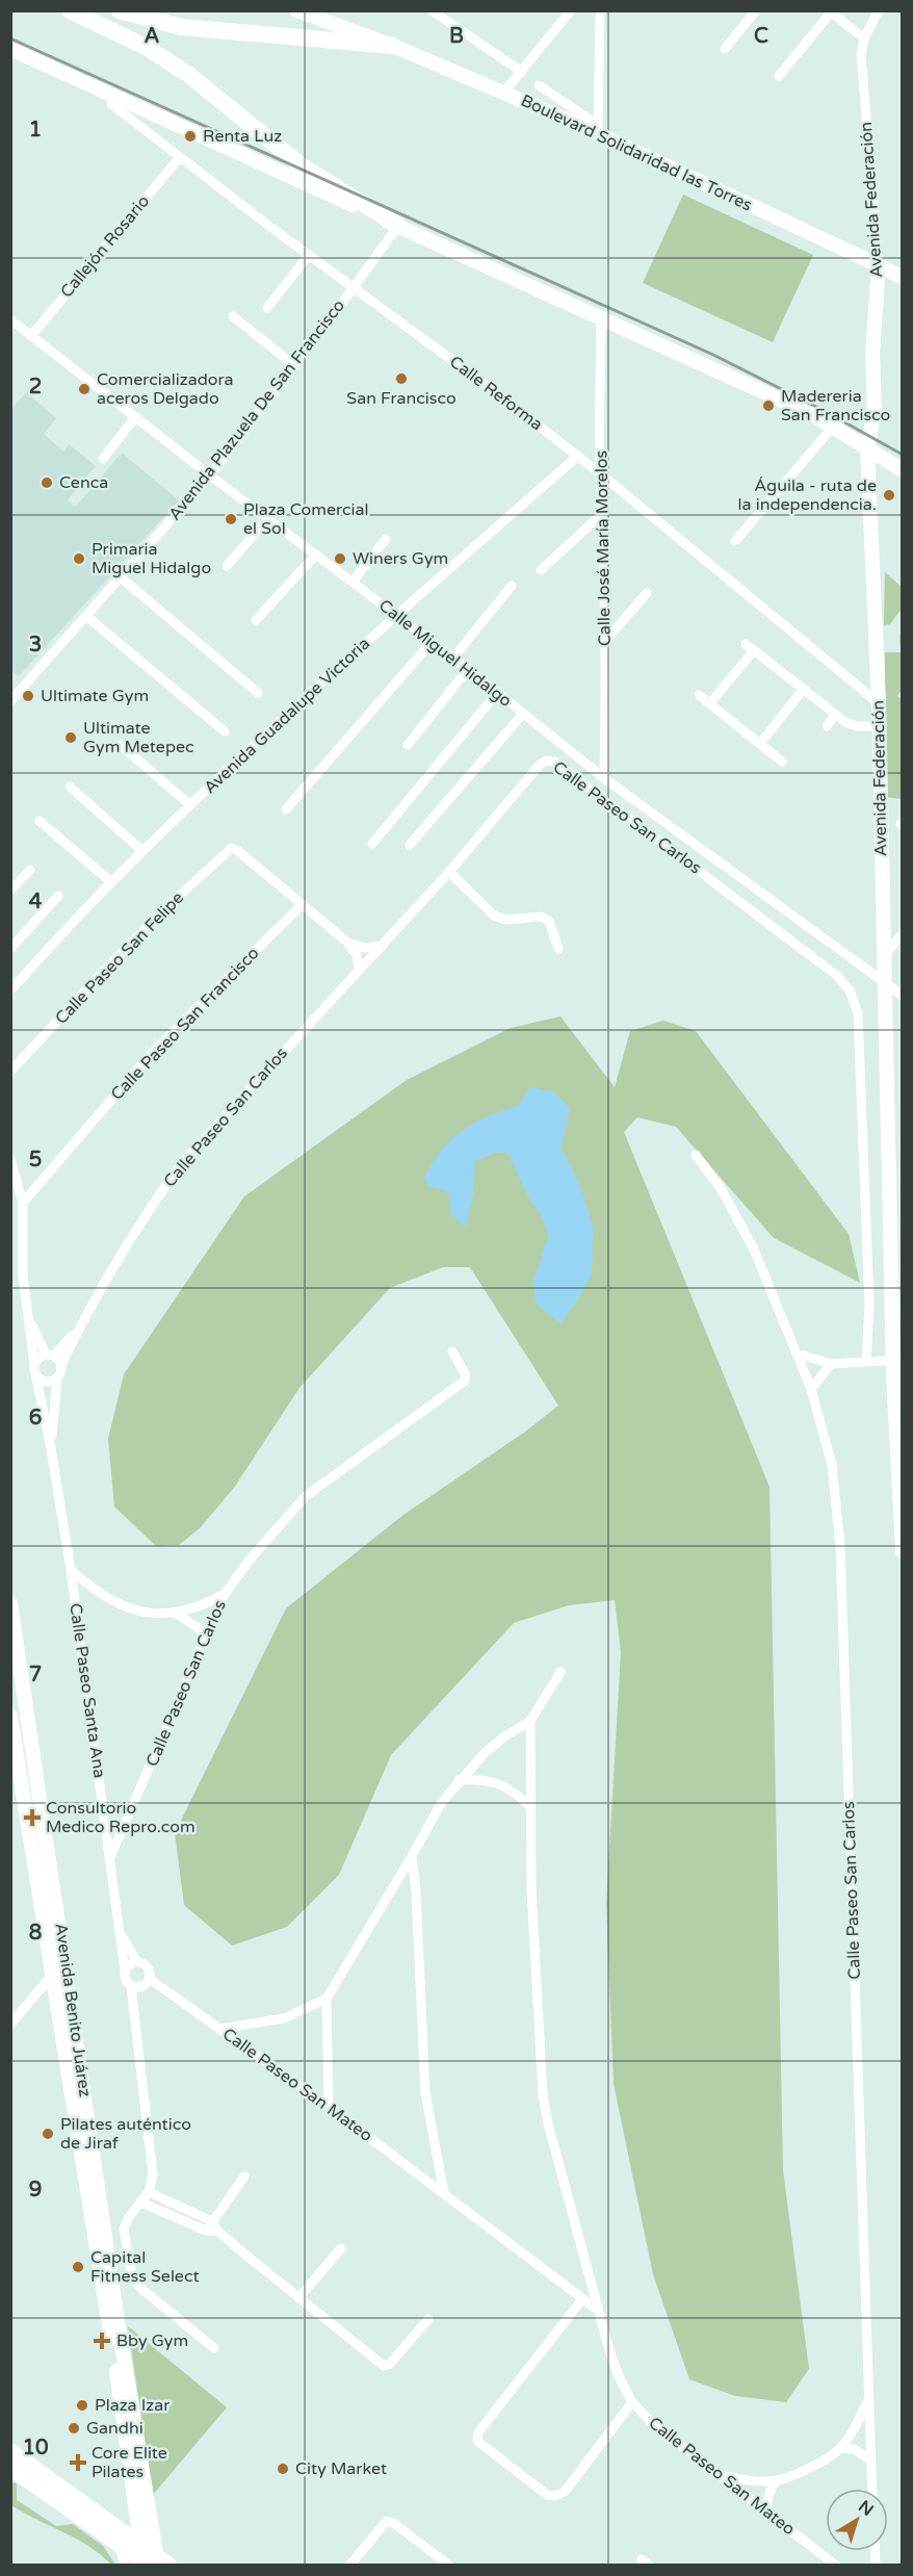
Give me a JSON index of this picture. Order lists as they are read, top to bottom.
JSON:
{
  "streets": {
    "highway": ["Boulevard Solidaridad las Torres"],
    "main road": ["Avenida Federación", "Avenida Benito Juárez"],
    "street": [
      "Callejón Rosario",
      "Calle Reforma",
      "Avenida Plazuela De San Francisco",
      "Calle José María Morelos",
      "Calle Miguel Hidalgo",
      "Avenida Guadalupe Victoria",
      "Calle Paseo San Carlos",
      "Calle Paseo San Felipe",
      "Calle Paseo San Francisco",
      "Calle Paseo Santa Ana",
      "Calle Paseo San Mateo"
    ]
  },
  "crossings": [
    ["Boulevard Solidaridad las Torres", "Avenida Federación"],
    ["Avenida Federación", "Calle Reforma"],
    ["Avenida Federación", "Calle Miguel Hidalgo"],
    ["Callejón Rosario", "Calle Reforma"],
    ["Callejón Rosario", "Calle Miguel Hidalgo"],
    ["Calle Reforma", "Avenida Plazuela De San Francisco"],
    ["Calle Reforma", "Calle José María Morelos"],
    ["Calle Reforma", "Avenida Guadalupe Victoria"],
    ["Avenida Plazuela De San Francisco", "Calle Miguel Hidalgo"],
    ["Calle José María Morelos", "Calle Miguel Hidalgo"],
    ["Calle Miguel Hidalgo", "Avenida Guadalupe Victoria"],
    ["Calle Paseo San Carlos", "Calle Paseo Santa Ana"],
    ["Calle Paseo San Carlos", "Calle Paseo San Mateo"],
    ["Calle Paseo San Felipe", "Calle Paseo San Francisco"],
    ["Calle Paseo San Francisco", "Calle Paseo Santa Ana"],
    ["Calle Paseo Santa Ana", "Calle Paseo San Mateo"]
  ],
  "places": {
    "other": [
      "Renta Luz",
      "San Francisco",
      "Comercializadora aceros Delgado",
      "Madereria San Francisco",
      "Cenca",
      "Águila - ruta de la independencia.",
      "Plaza Comercial el Sol",
      "Primaria Miguel Hidalgo",
      "Winers Gym",
      "Ultimate Gym",
      "Ultimate Gym Metepec",
      "Pilates auténtico de Jiraf",
      "Capital Fitness Select",
      "Plaza Izar",
      "Gandhi",
      "City Market"
    ],
    "health": ["Consultorio Medico Repro.com", "Bby Gym", "Core Elite Pilates"]
  },
  "north": "top right",
  "grid": {
    "columns": ["A", "B", "C"],
    "rows": [
      "1",
      "2",
      "3",
      "4",
      "5",
      "6",
      "7",
      "8",
      "9",
      "10"
    ]
  }
}
